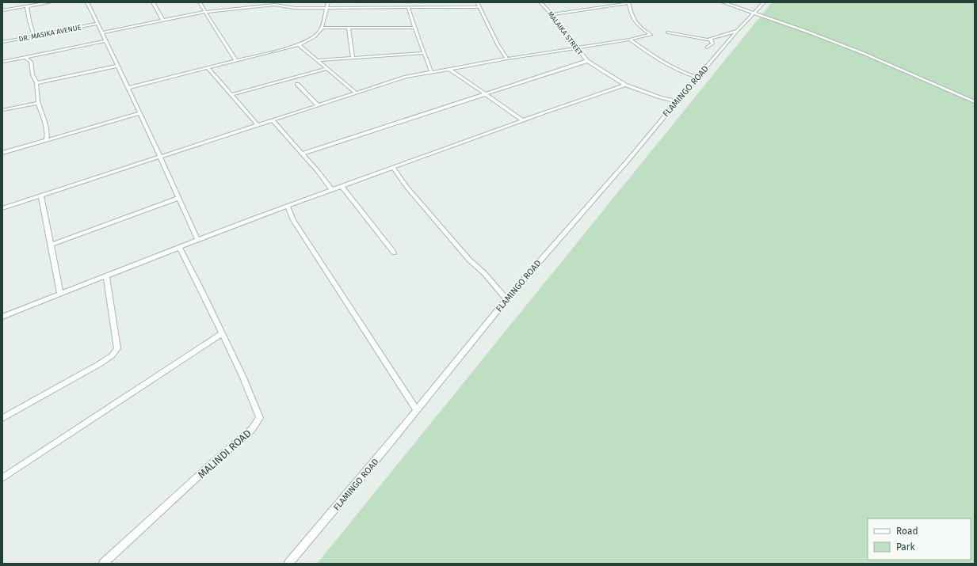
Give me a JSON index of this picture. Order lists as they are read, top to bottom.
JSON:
{
  "streets": {
    "street": [
      "DR. MASIKA AVENUE",
      "MALAIKA STREET",
      "FLAMINGO ROAD",
      "MALINDI ROAD"
    ]
  },
  "crossings": [
    ["MALAIKA STREET", "FLAMINGO ROAD"]
  ],
  "legend": ["Road", "Park"]
}
